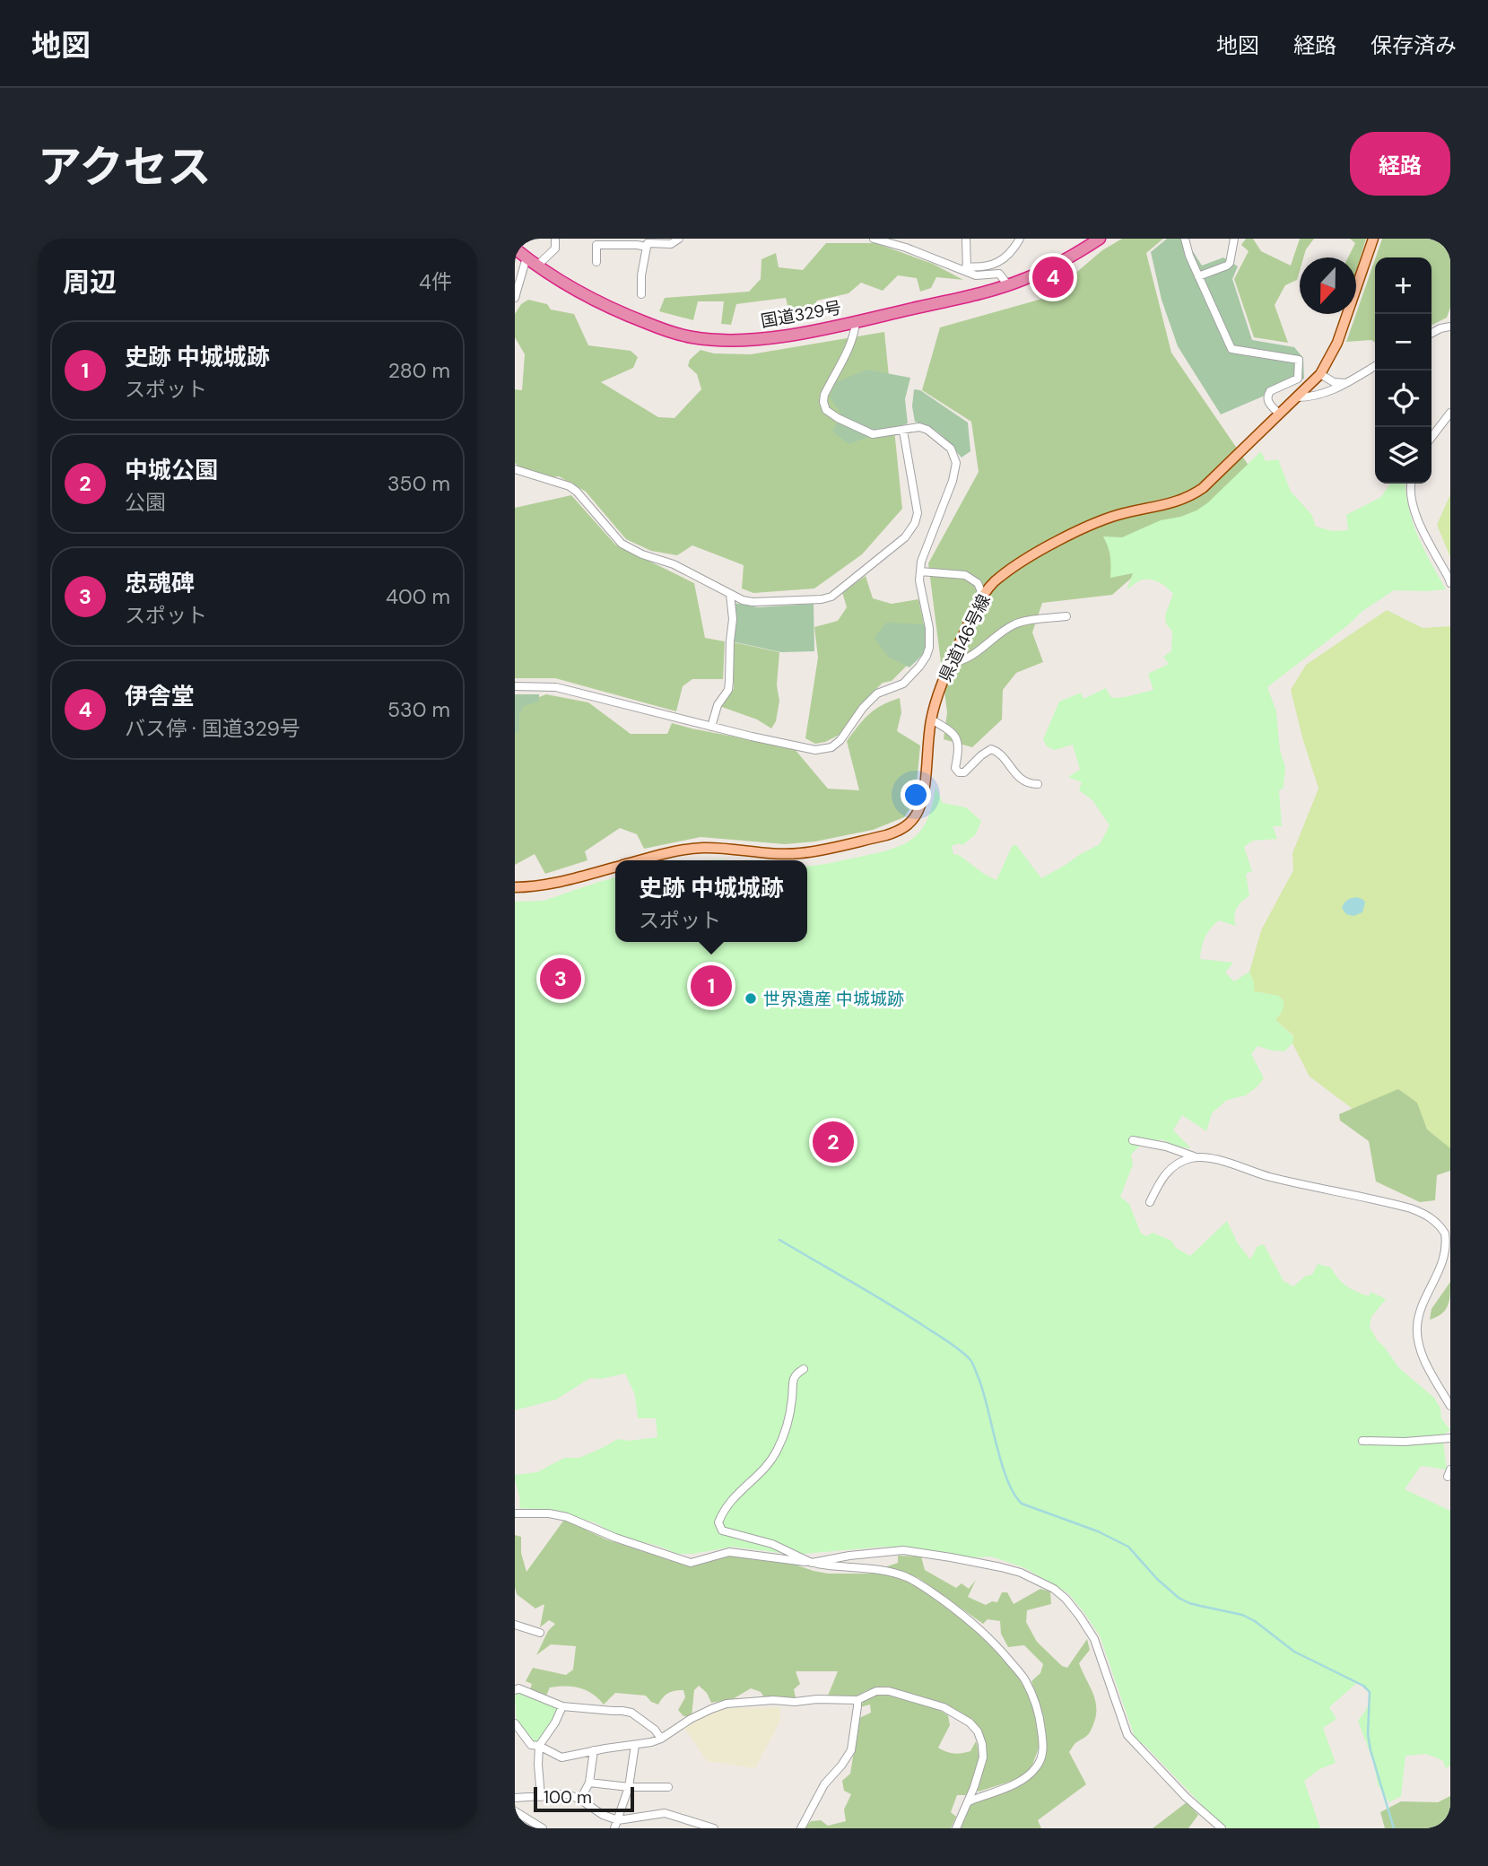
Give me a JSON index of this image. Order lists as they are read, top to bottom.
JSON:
{
  "streets": {
    "highway": ["国道329号"],
    "main road": ["県道146号線"]
  },
  "places": ["世界遺産 中城城跡"],
  "scale_bar": "100 m",
  "north": "bottom",
  "page": {
    "header": "地図",
    "nav": ["地図", "経路", "保存済み"],
    "title": "アクセス",
    "buttons": "経路",
    "heading": ["周辺", "4件"],
    "pins": [
      "4",
      "3",
      "1",
      "2"
    ],
    "map_buttons": ["+", "−"],
    "list": [
      {
        "mark": "1",
        "name": "史跡 中城城跡",
        "note": "スポット",
        "value": "280 m"
      },
      {
        "mark": "2",
        "name": "中城公園",
        "note": "公園",
        "value": "350 m"
      },
      {
        "mark": "3",
        "name": "忠魂碑",
        "note": "スポット",
        "value": "400 m"
      },
      {
        "mark": "4",
        "name": "伊舎堂",
        "note": "バス停 · 国道329号",
        "value": "530 m"
      }
    ],
    "popup": ["史跡 中城城跡", "スポット"],
    "scale": "100 m"
  }
}
